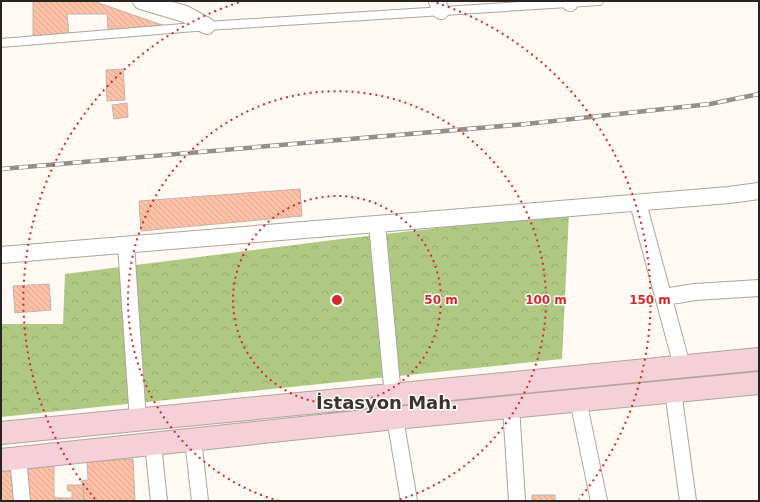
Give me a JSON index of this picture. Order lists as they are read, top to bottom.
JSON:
{
  "districts": ["İstasyon Mah."],
  "rings": ["50 m", "100 m", "150 m"]
}
